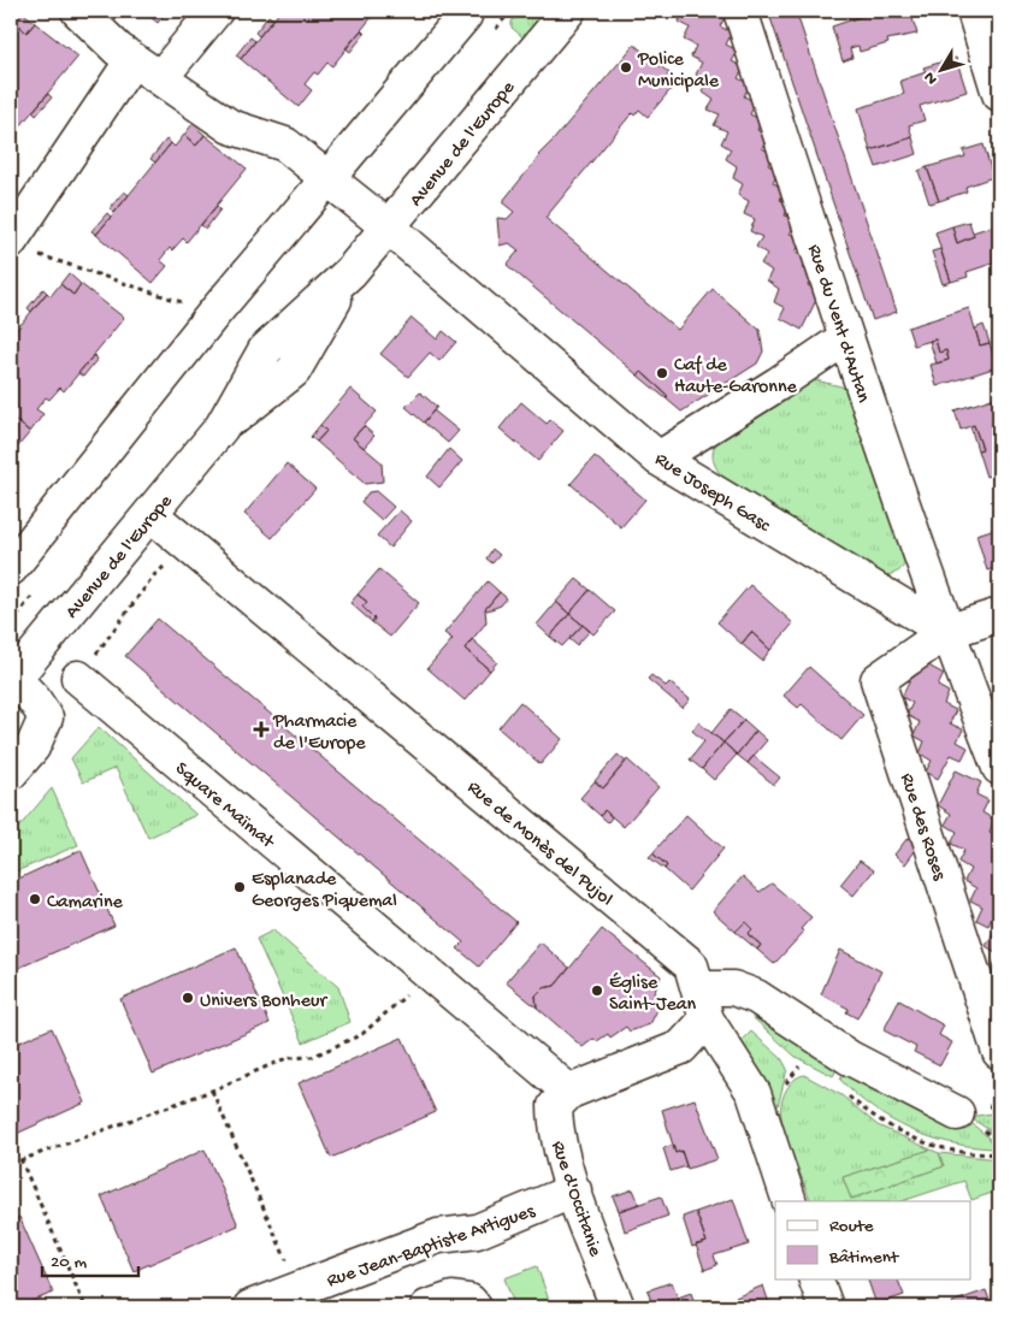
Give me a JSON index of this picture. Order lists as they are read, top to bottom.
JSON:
{
  "streets": {
    "street": [
      "Avenue de l'Europe",
      "Rue du Vent d'Autan",
      "Rue Joseph Gasc",
      "Square Maïmat",
      "Rue des Roses",
      "Rue de Monès del Pujol",
      "Rue d'Occitanie",
      "Rue Jean-Baptiste Artigues"
    ]
  },
  "crossings": [
    ["Avenue de l'Europe", "Rue Joseph Gasc"],
    ["Avenue de l'Europe", "Rue de Monès del Pujol"],
    ["Rue du Vent d'Autan", "Rue Joseph Gasc"],
    ["Rue du Vent d'Autan", "Rue des Roses"],
    ["Rue Joseph Gasc", "Rue des Roses"],
    ["Square Maïmat", "Rue d'Occitanie"],
    ["Rue d'Occitanie", "Rue Jean-Baptiste Artigues"]
  ],
  "places": {
    "other": [
      "Police Municipale",
      "Caf de Haute-Garonne",
      "Esplanade Georges Piquemal",
      "Camarine",
      "Église Saint-Jean",
      "Univers Bonheur"
    ],
    "health": ["Pharmacie de l'Europe"]
  },
  "legend": ["Route", "Bâtiment"],
  "scale_bar": "20 m",
  "north": "bottom left"
}
